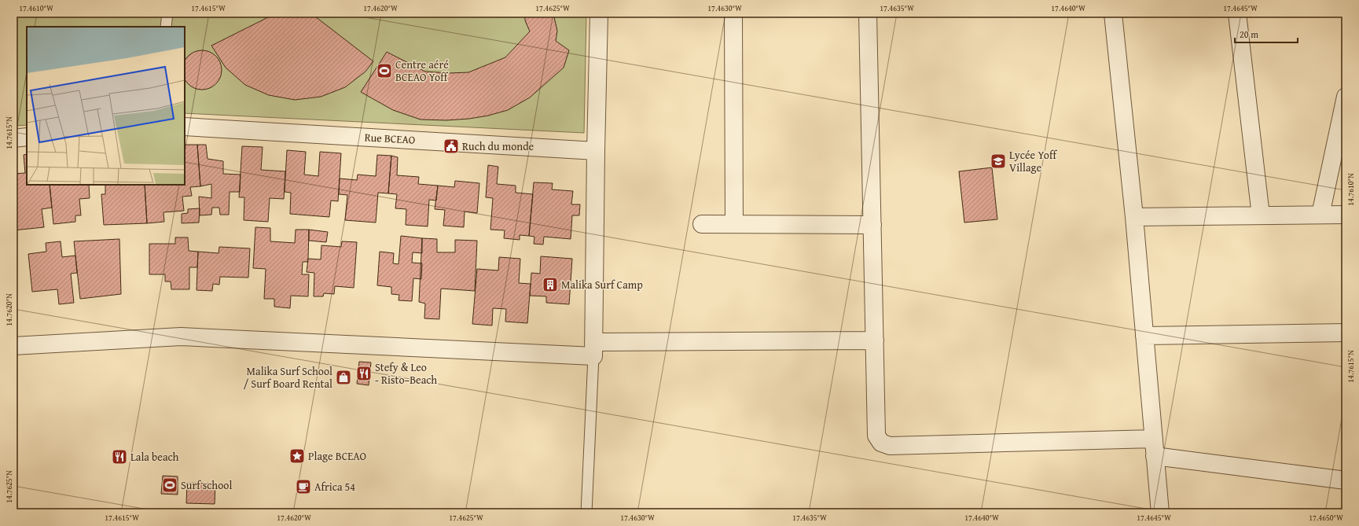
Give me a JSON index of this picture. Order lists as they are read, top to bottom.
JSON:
{
  "streets": {
    "street": ["Rue BCEAO"]
  },
  "places": {
    "sports": ["Centre aéré BCEAO Yoff", "Surf school"],
    "public building": ["Ruch du monde"],
    "school or university": ["Lycée Yoff Village"],
    "building": ["Malika Surf Camp"],
    "restaurant": ["Stefy & Leo - Risto–Beach", "Lala beach"],
    "shop": ["Malika Surf School / Surf Board Rental"],
    "place": ["Plage BCEAO"],
    "cafe": ["Africa 54"]
  },
  "scale_bar": "20 m",
  "coordinates": [
    "17.4610°W",
    "17.4615°W",
    "17.4620°W",
    "17.4625°W",
    "17.4630°W",
    "17.4635°W",
    "17.4640°W",
    "17.4645°W",
    "14.7615°N",
    "14.7610°N",
    "14.7620°N",
    "14.7625°N",
    "17.4650°W"
  ]
}
